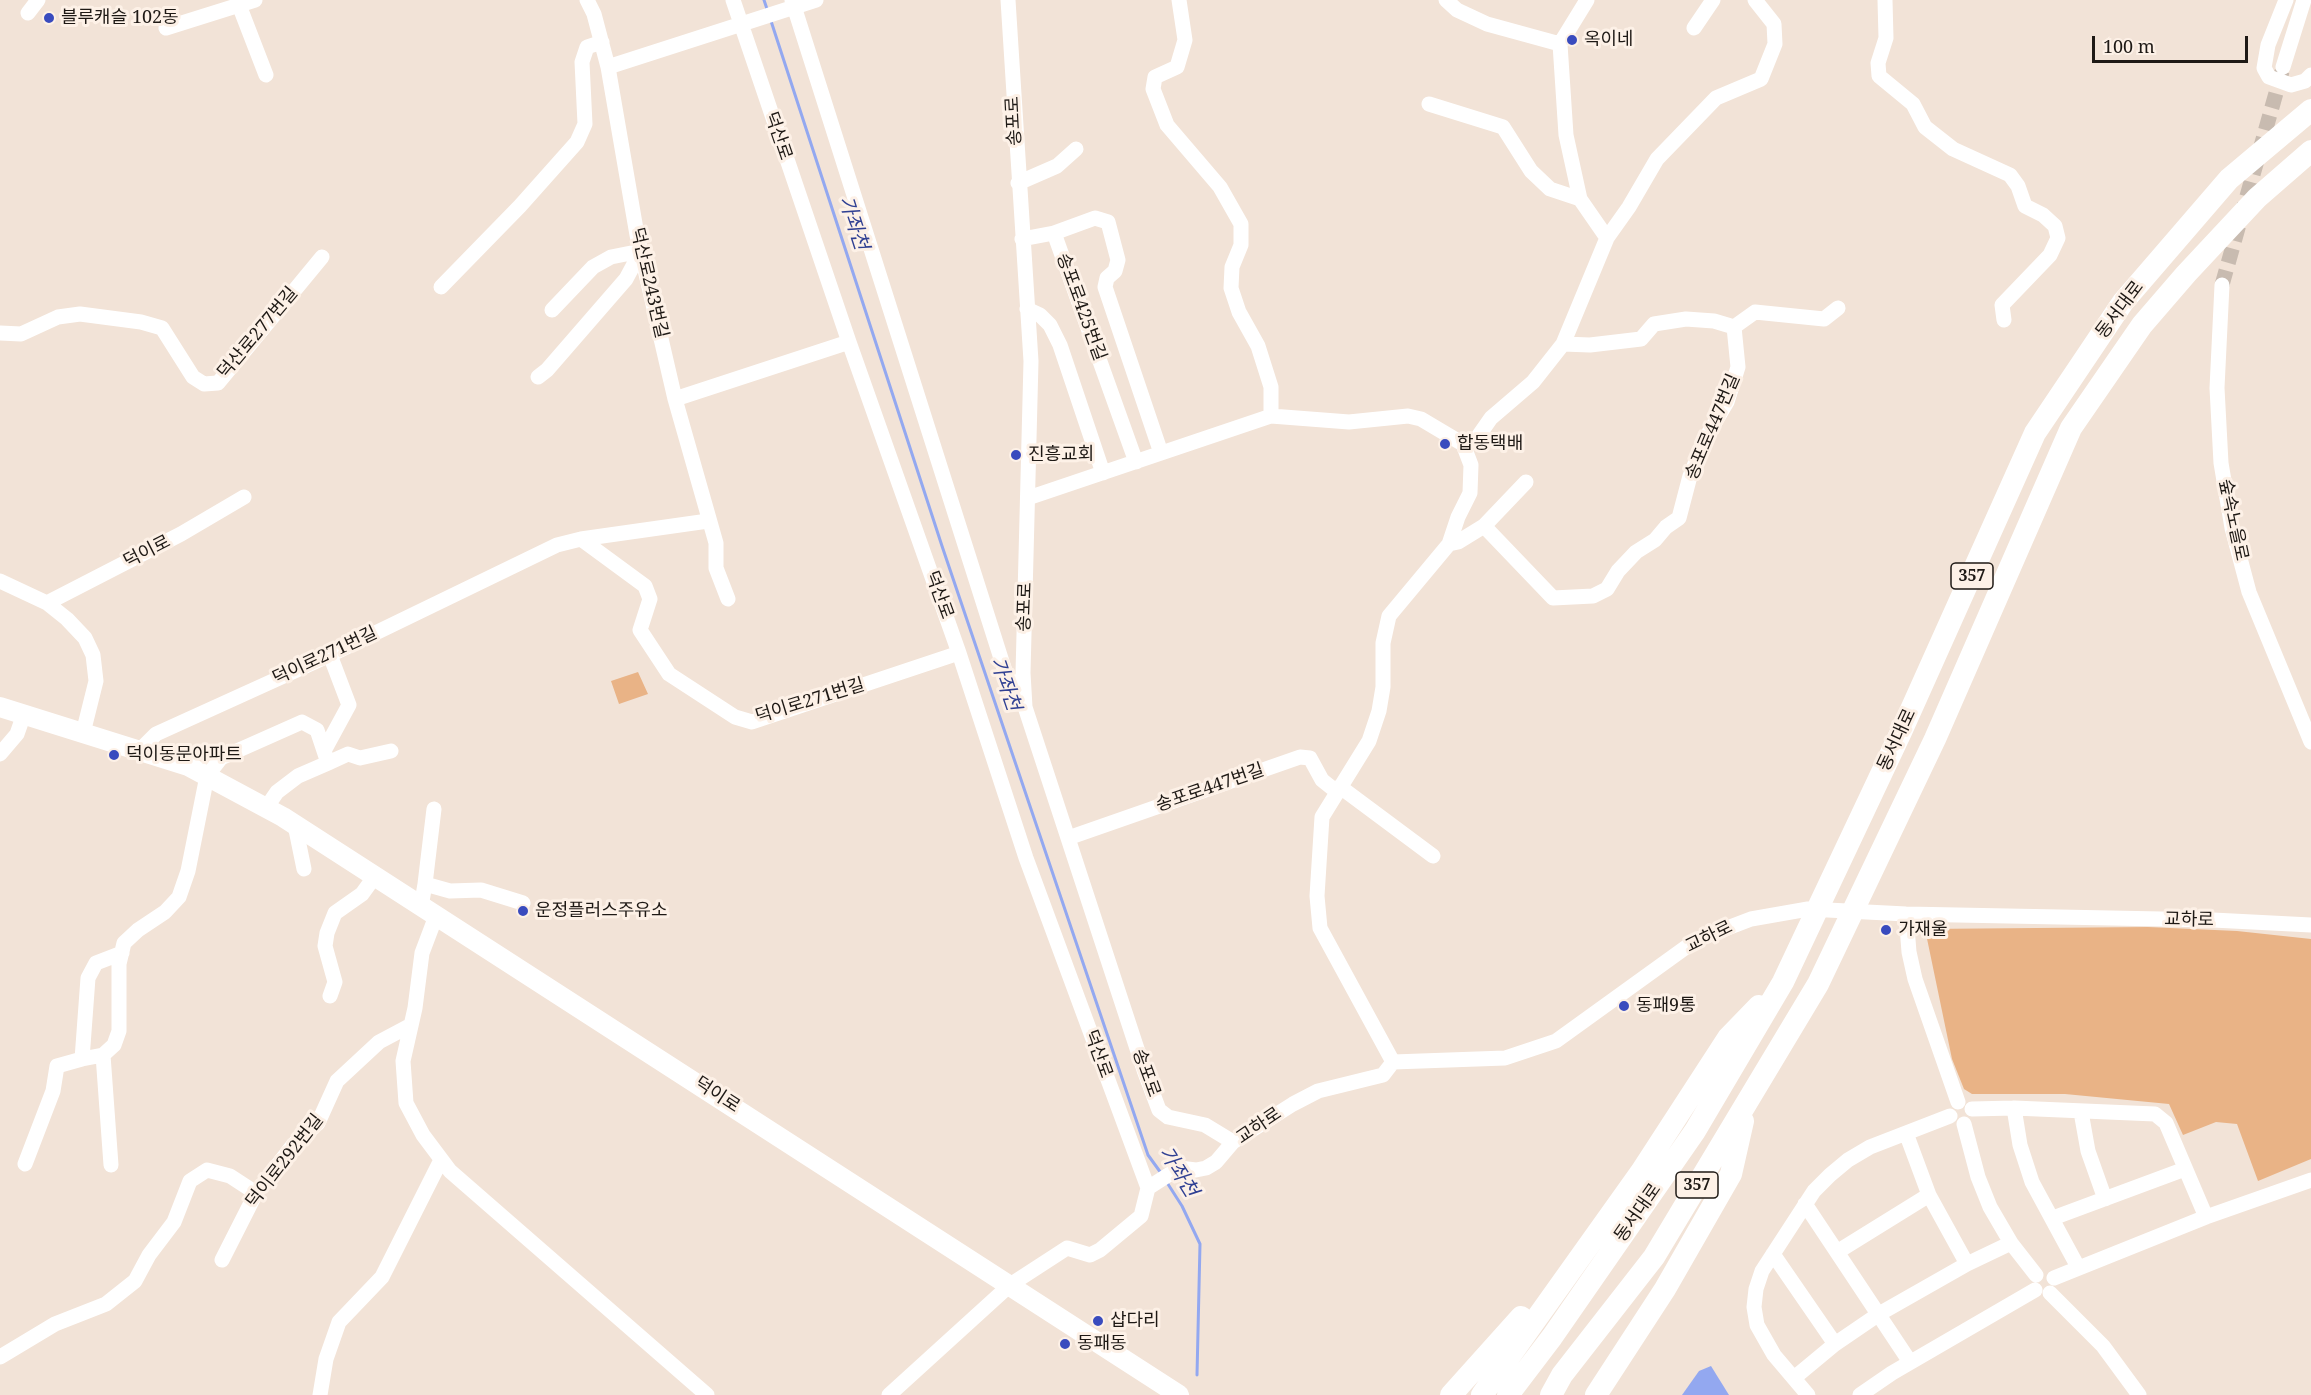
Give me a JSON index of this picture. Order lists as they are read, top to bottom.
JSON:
{
  "streets": {
    "highway": ["동서대로", "357"],
    "main road": ["덕이로"],
    "street": [
      "송포로",
      "덕산로",
      "덕산로243번길",
      "송포로425번길",
      "덕산로277번길",
      "송포로447번길",
      "숲속노을로",
      "덕이로271번길",
      "교하로",
      "덕이로292번길"
    ]
  },
  "crossings": [
    ["송포로", "송포로447번길"],
    ["송포로", "교하로"],
    ["덕산로", "덕이로271번길"],
    ["덕산로", "교하로"],
    ["덕산로243번길", "덕이로271번길"],
    ["동서대로", "357"],
    ["덕이로", "덕이로271번길"]
  ],
  "water": ["가좌천"],
  "places": [
    "블루캐슬 102동",
    "옥이네",
    "합동택배",
    "진흥교회",
    "덕이동문아파트",
    "운정플러스주유소",
    "가재울",
    "동패9통",
    "삽다리",
    "동패동"
  ],
  "scale_bar": "100 m"
}
